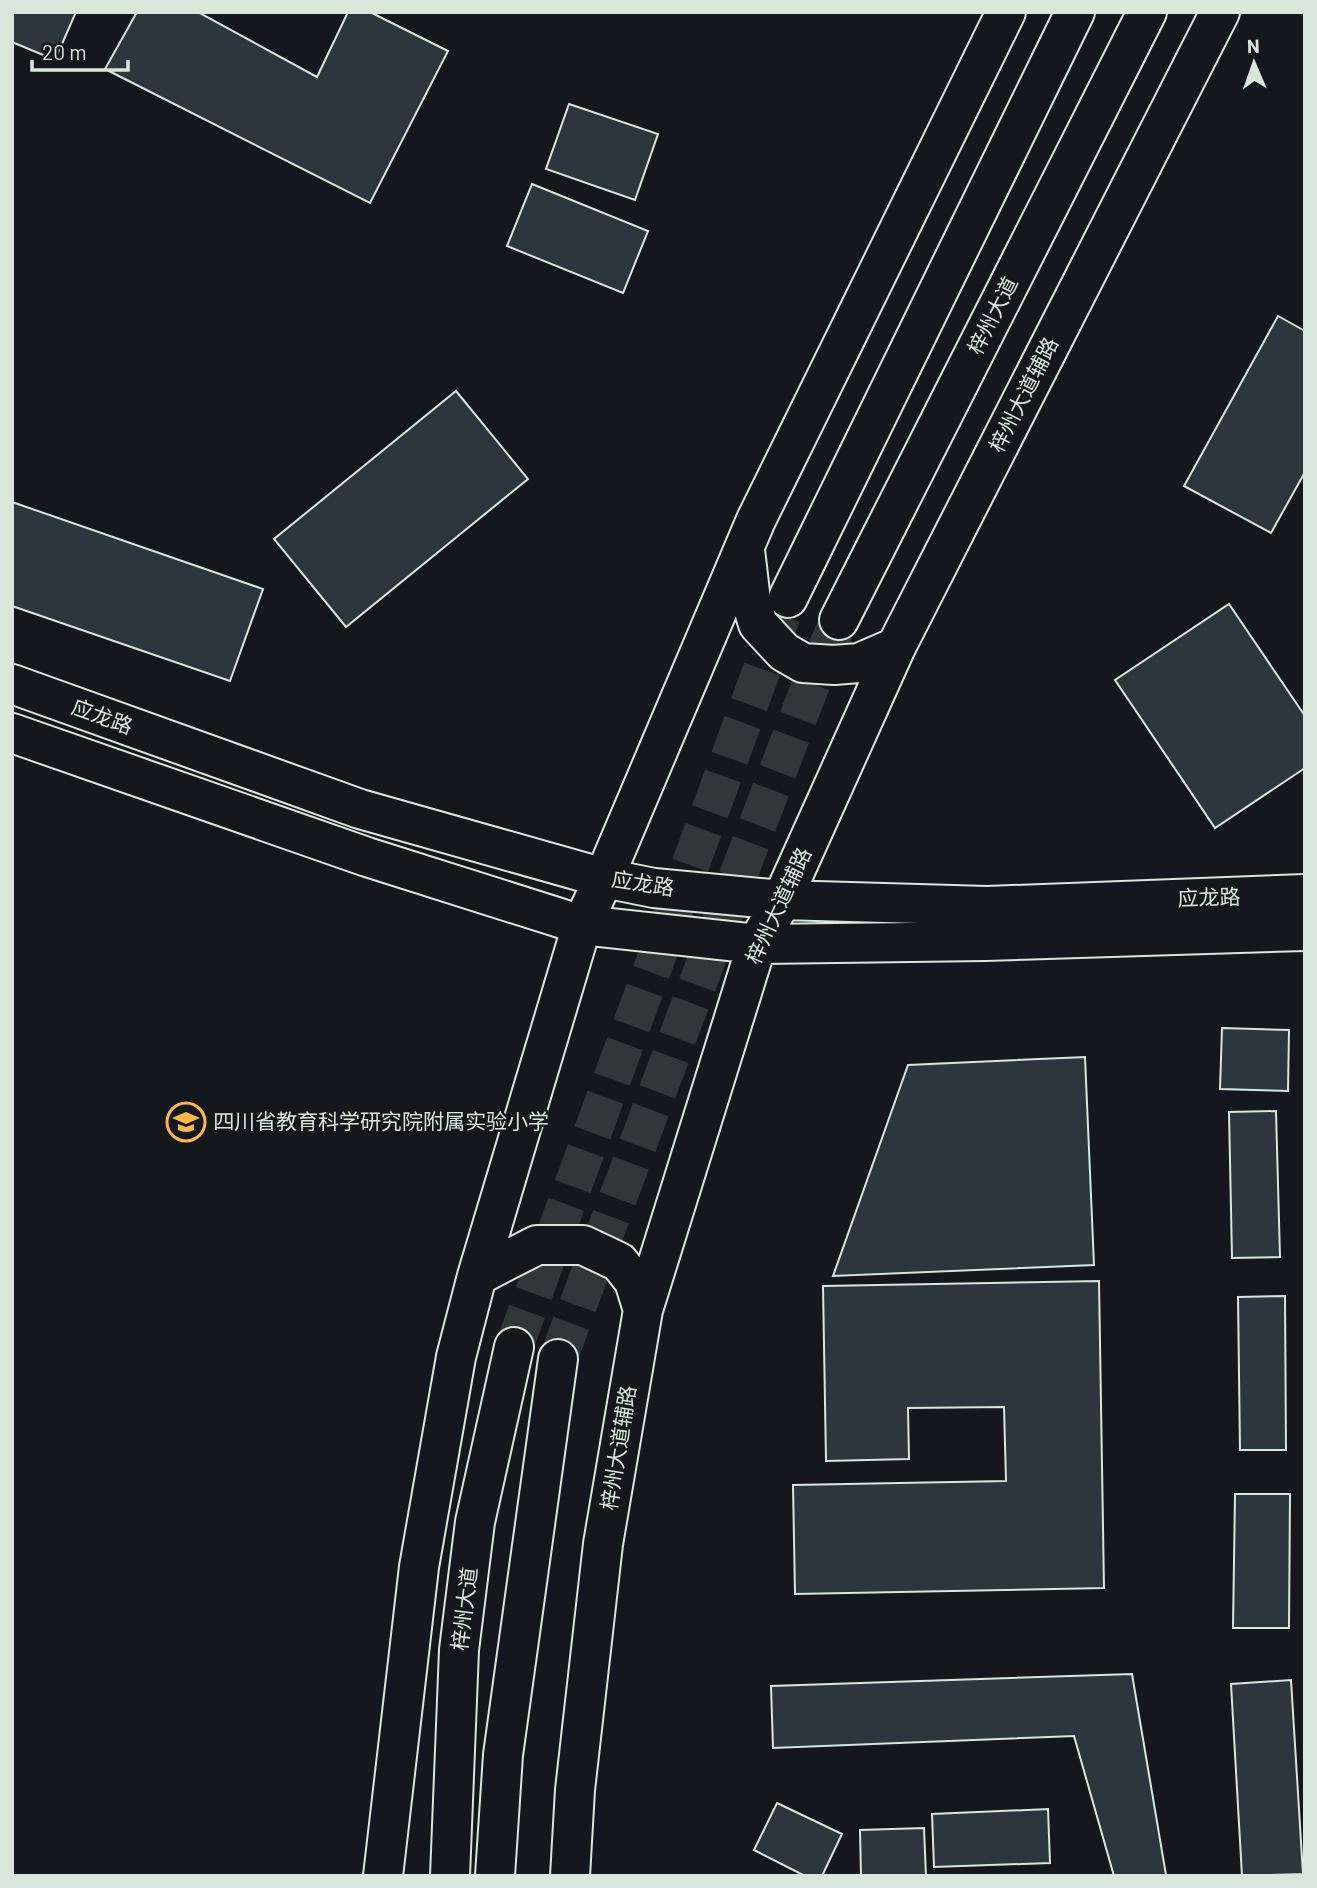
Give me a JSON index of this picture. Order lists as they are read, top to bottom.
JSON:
{
  "streets": {
    "main road": ["梓州大道", "梓州大道辅路", "应龙路"]
  },
  "crossings": [
    ["梓州大道辅路", "应龙路"]
  ],
  "places": {
    "school or university": ["四川省教育科学研究院附属实验小学"]
  },
  "scale_bar": "20 m",
  "north": "top"
}
